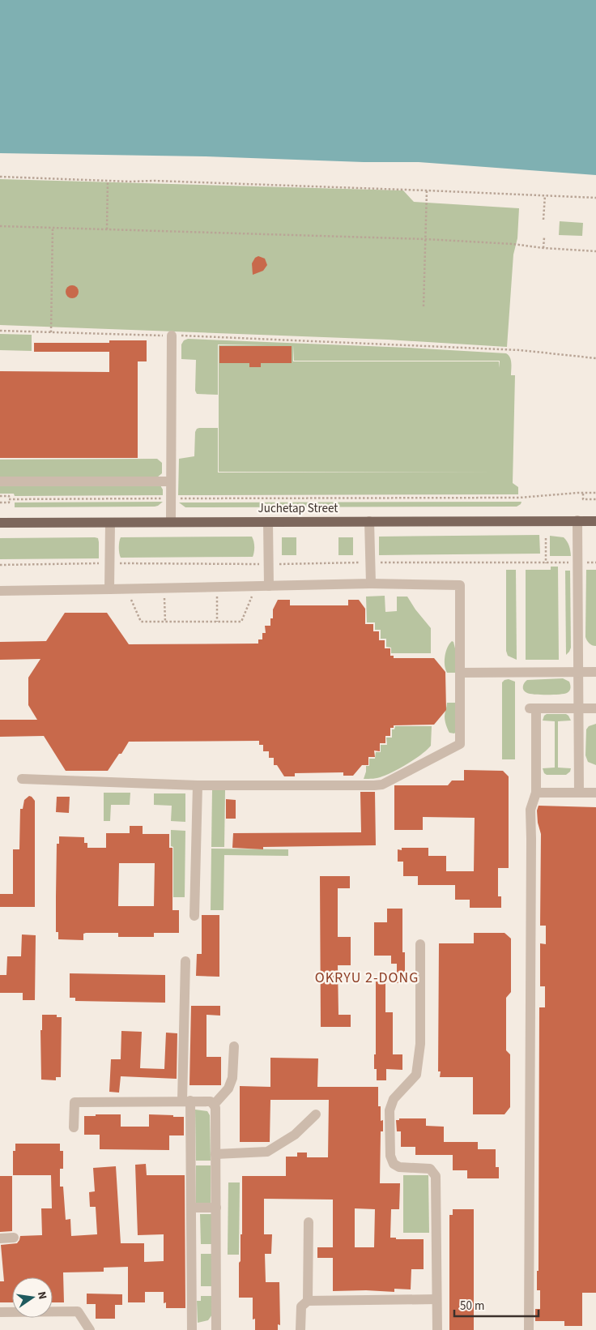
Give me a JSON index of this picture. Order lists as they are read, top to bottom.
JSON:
{
  "streets": {
    "main road": ["Juchetap Street"]
  },
  "districts": ["OKRYU 2-DONG"],
  "scale_bar": "50 m",
  "north": "right"
}
